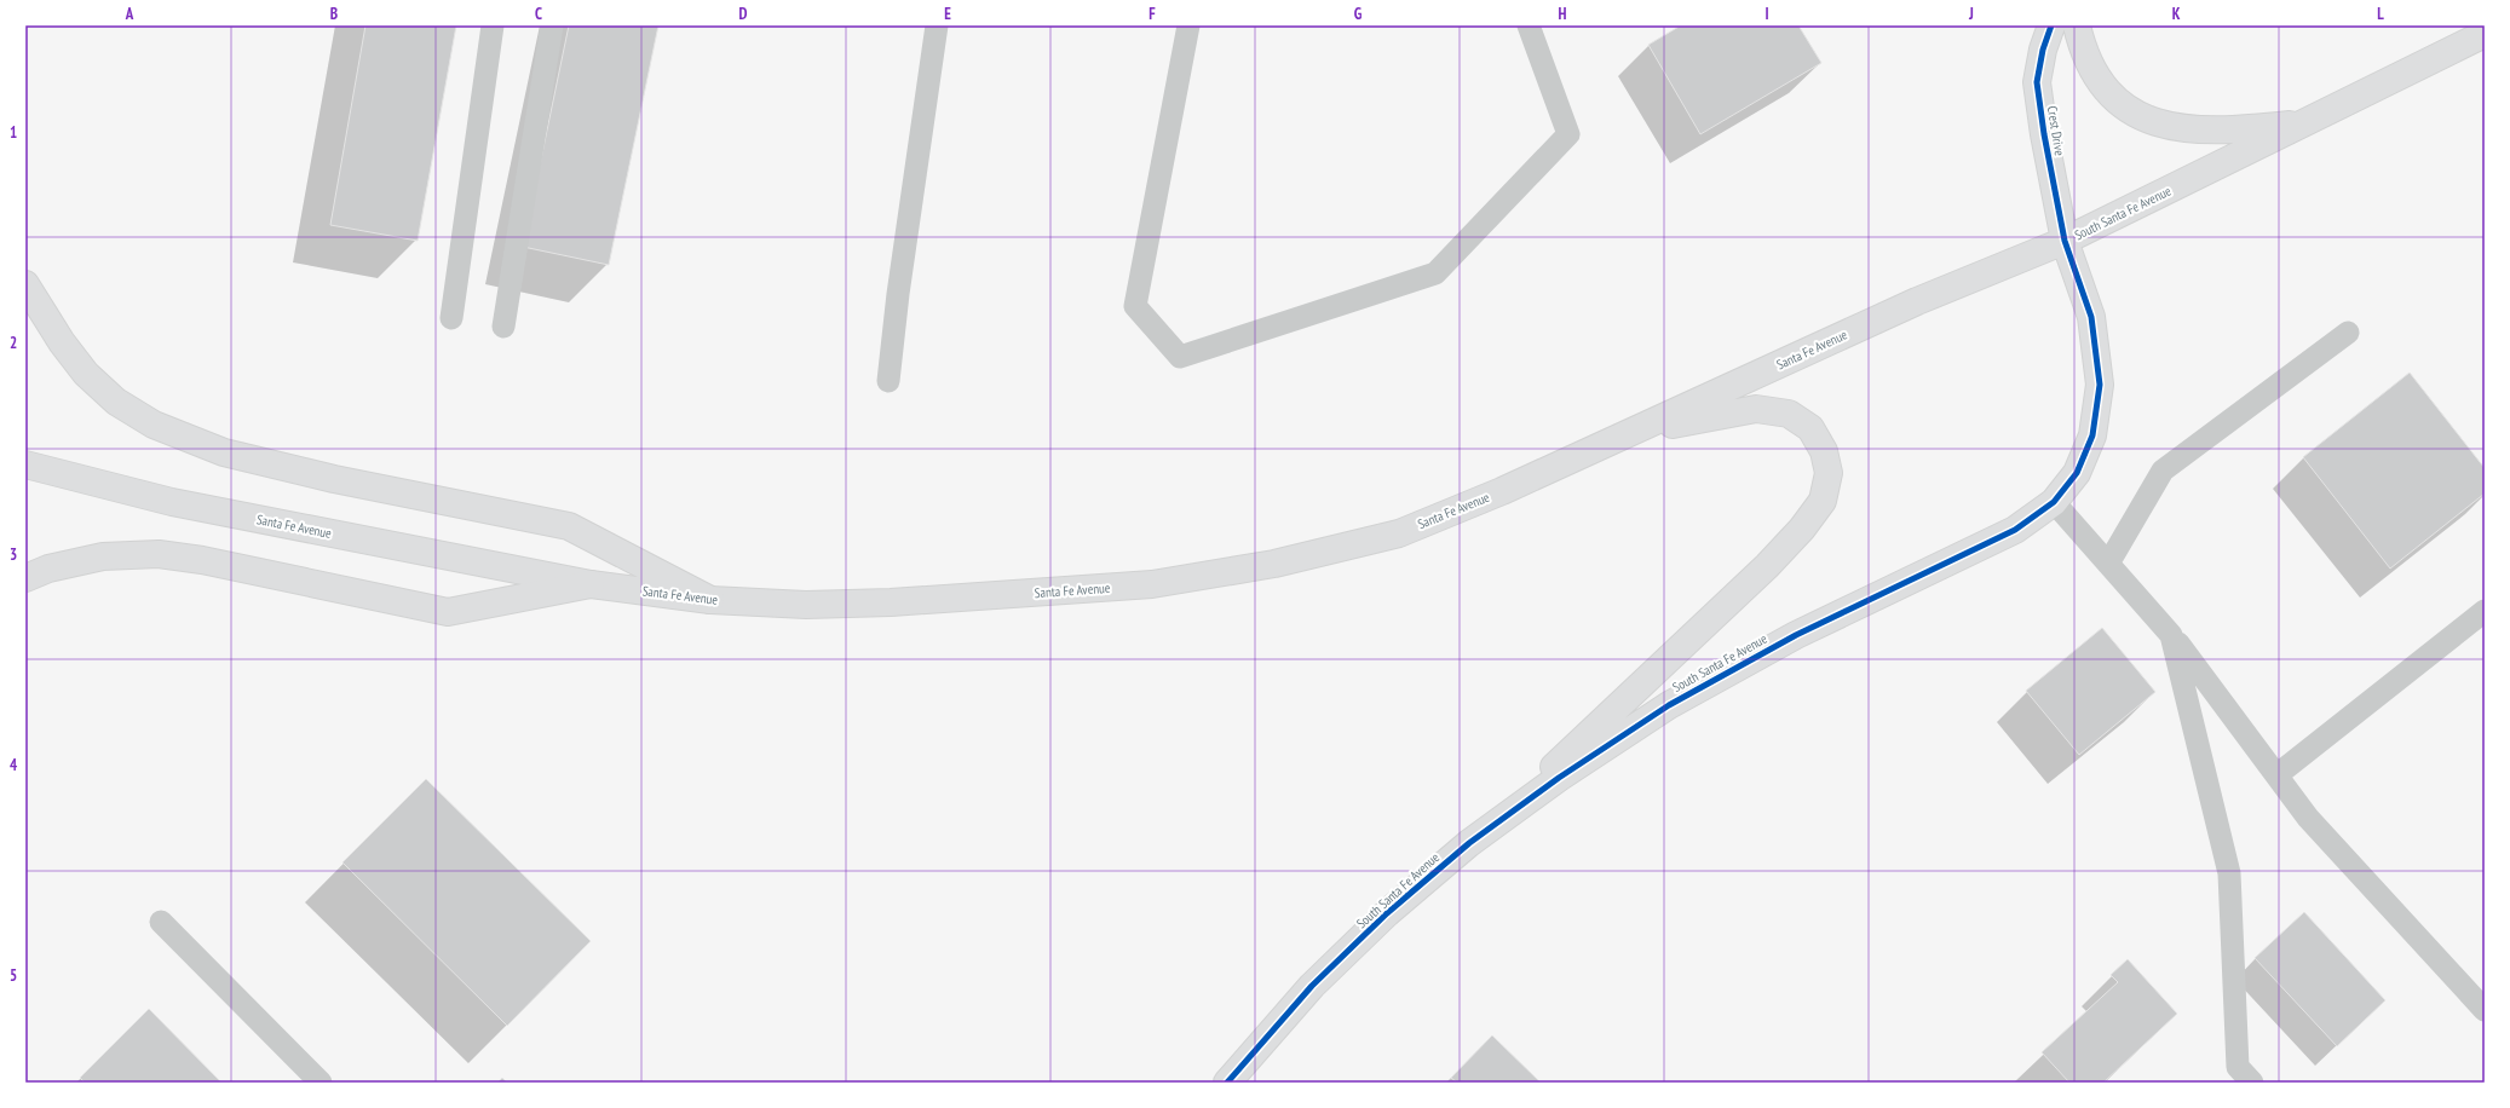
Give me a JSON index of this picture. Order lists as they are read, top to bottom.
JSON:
{
  "streets": {
    "main road": ["Crest Drive", "South Santa Fe Avenue", "Santa Fe Avenue"]
  },
  "crossings": [
    ["Crest Drive", "South Santa Fe Avenue"],
    ["Crest Drive", "Santa Fe Avenue"],
    ["South Santa Fe Avenue", "Santa Fe Avenue"]
  ],
  "grid": {
    "columns": [
      "A",
      "B",
      "C",
      "D",
      "E",
      "F",
      "G",
      "H",
      "I",
      "J",
      "K",
      "L"
    ],
    "rows": [
      "1",
      "2",
      "3",
      "4",
      "5"
    ]
  }
}
